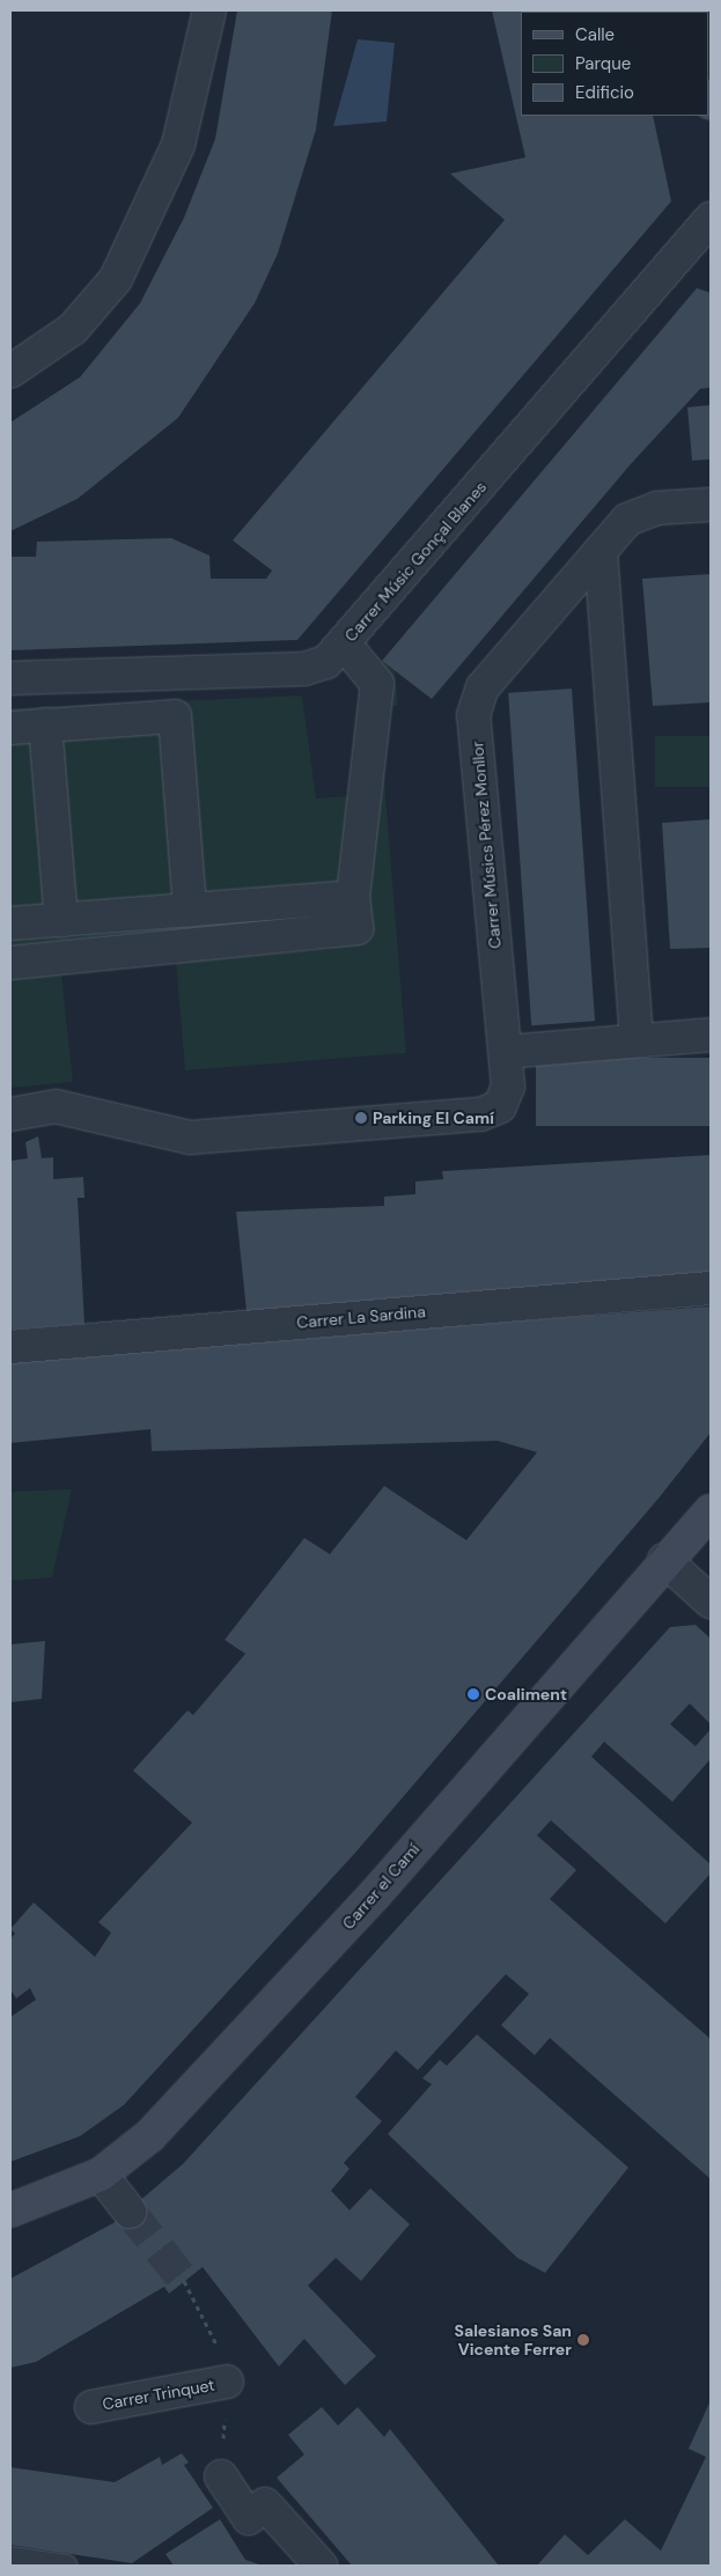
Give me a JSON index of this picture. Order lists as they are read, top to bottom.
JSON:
{
  "streets": {
    "street": [
      "Carrer Músic Gonçal Blanes",
      "Carrer Músics Pérez Monllor",
      "Carrer La Sardina",
      "Carrer el Camí",
      "Carrer Trinquet"
    ]
  },
  "places": ["Parking El Camí", "Coaliment", "Salesianos San Vicente Ferrer"],
  "legend": ["Calle", "Parque", "Edificio"]
}
